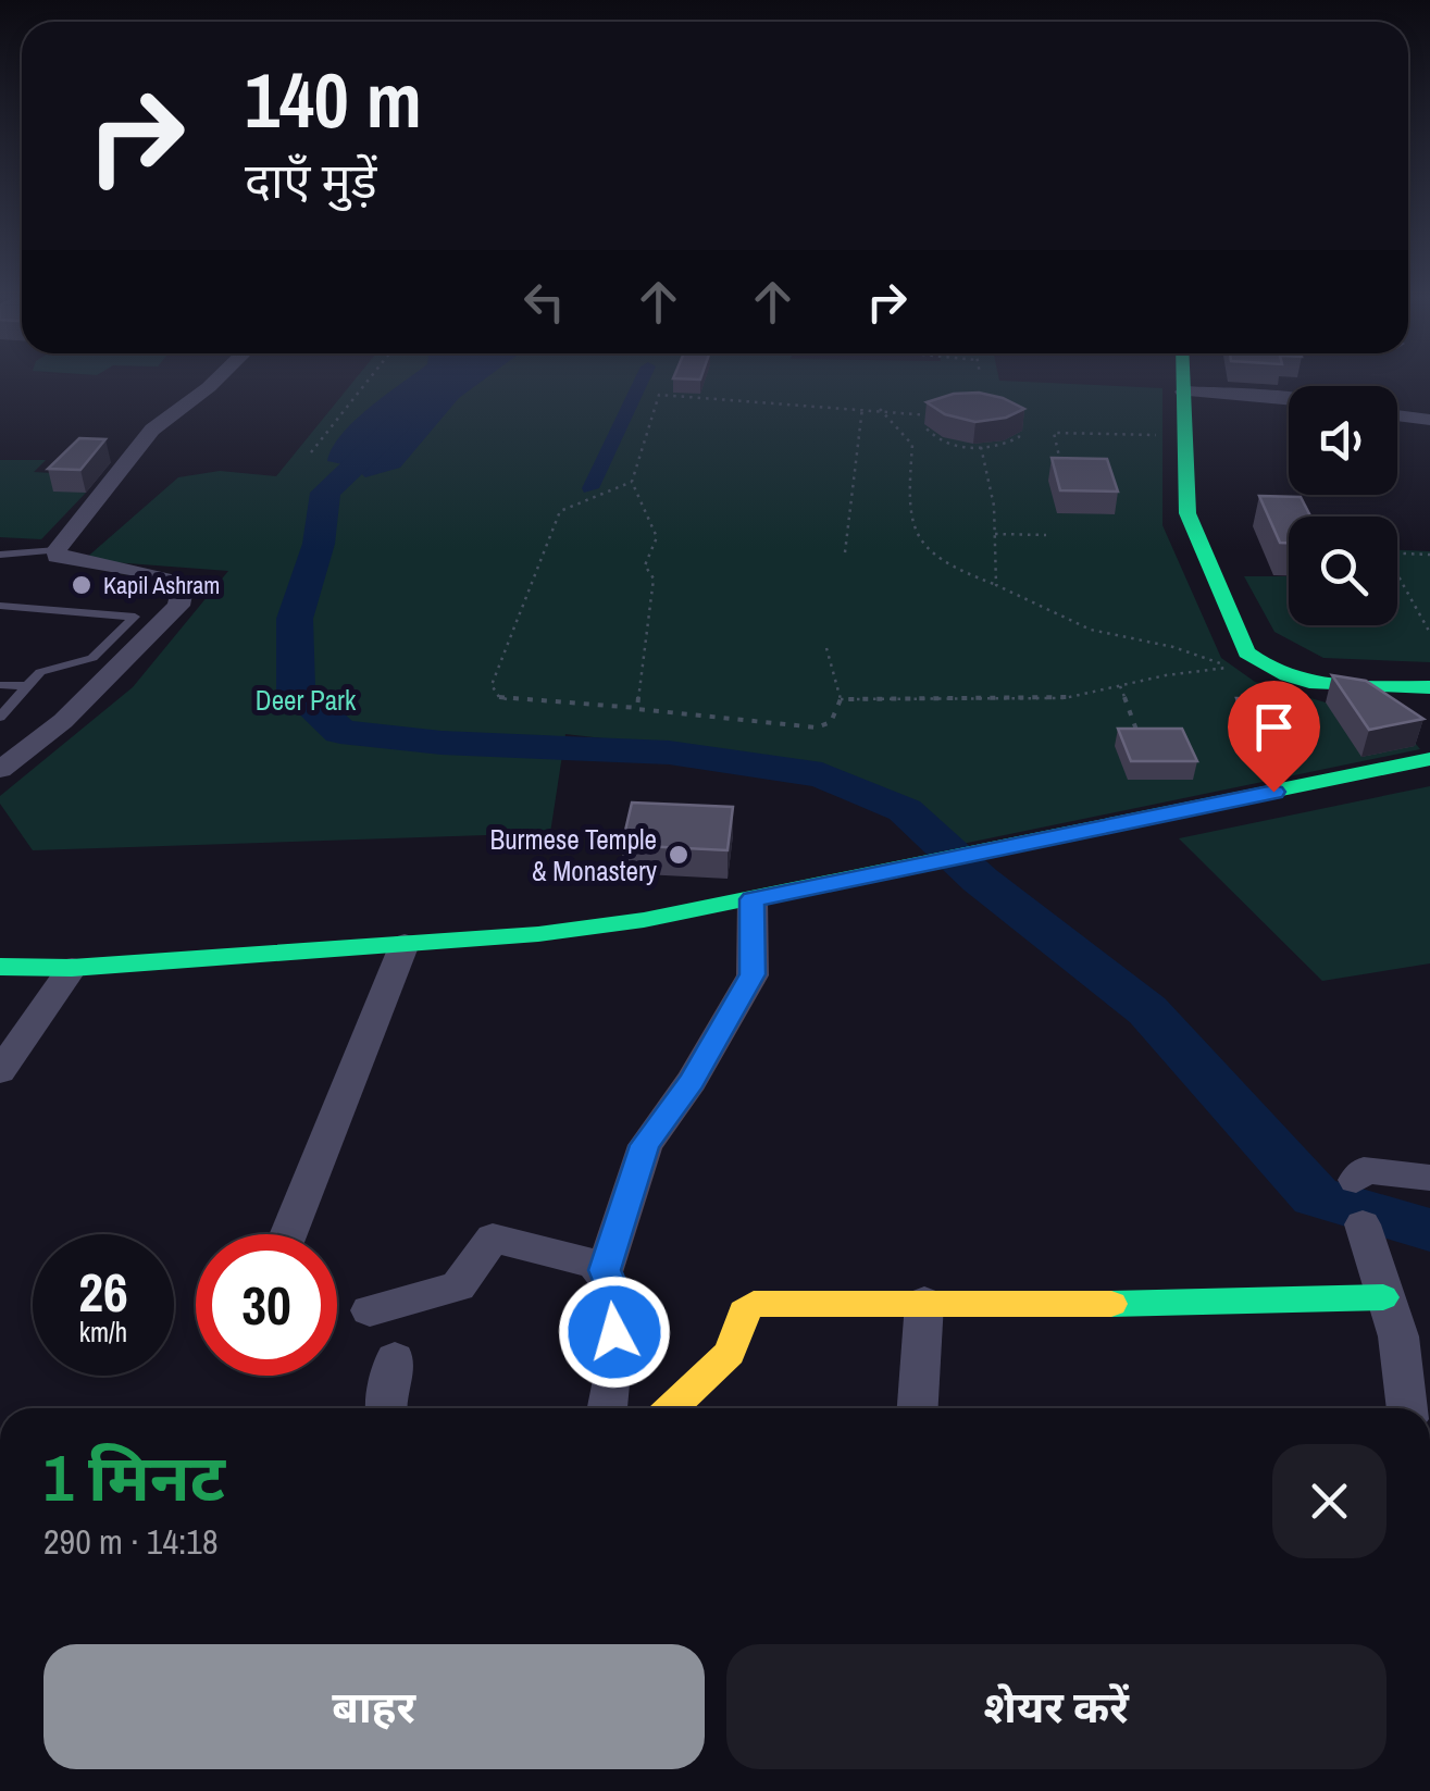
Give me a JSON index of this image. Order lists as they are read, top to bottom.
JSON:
{
  "parks": ["Deer Park"],
  "places": ["Kapil Ashram", "Burmese Temple & Monastery"],
  "page": {
    "turn": ["140 m", "दाएँ मुड़ें"],
    "speed": "26 km/h",
    "limit": "30",
    "heading": ["1 मिनट", "290 m · 14:18"],
    "buttons": ["बाहर", "शेयर करें"]
  }
}
